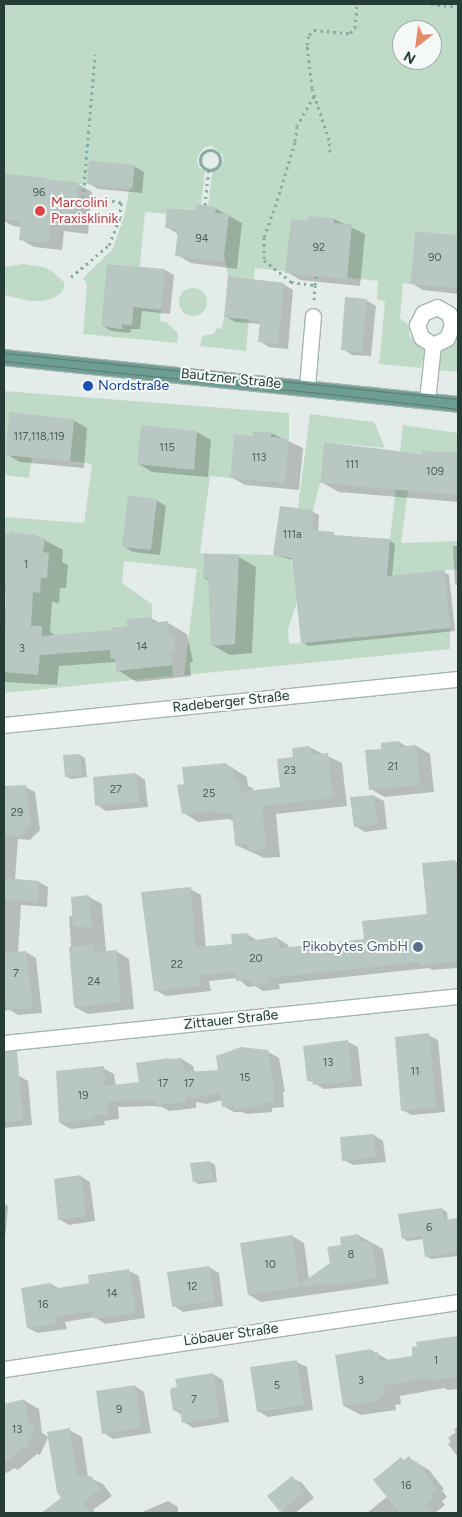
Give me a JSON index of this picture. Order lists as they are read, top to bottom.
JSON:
{
  "streets": {
    "main road": ["Bautzner Straße"],
    "street": ["Radeberger Straße", "Zittauer Straße", "Löbauer Straße"]
  },
  "places": ["Marcolini Praxisklinik", "Nordstraße", "Pikobytes GmbH"],
  "house_numbers": [
    "96",
    "94",
    "92",
    "90",
    "117,118,119",
    "115",
    "113",
    "111",
    "109",
    "111a",
    "1",
    "14",
    "3",
    "21",
    "23",
    "27",
    "25",
    "29",
    "20",
    "22",
    "7",
    "24",
    "13",
    "11",
    "15",
    "17",
    "17",
    "19",
    "6",
    "8",
    "10",
    "12",
    "14",
    "16",
    "1",
    "3",
    "5",
    "7",
    "9",
    "13",
    "16"
  ],
  "north": "bottom left"
}
